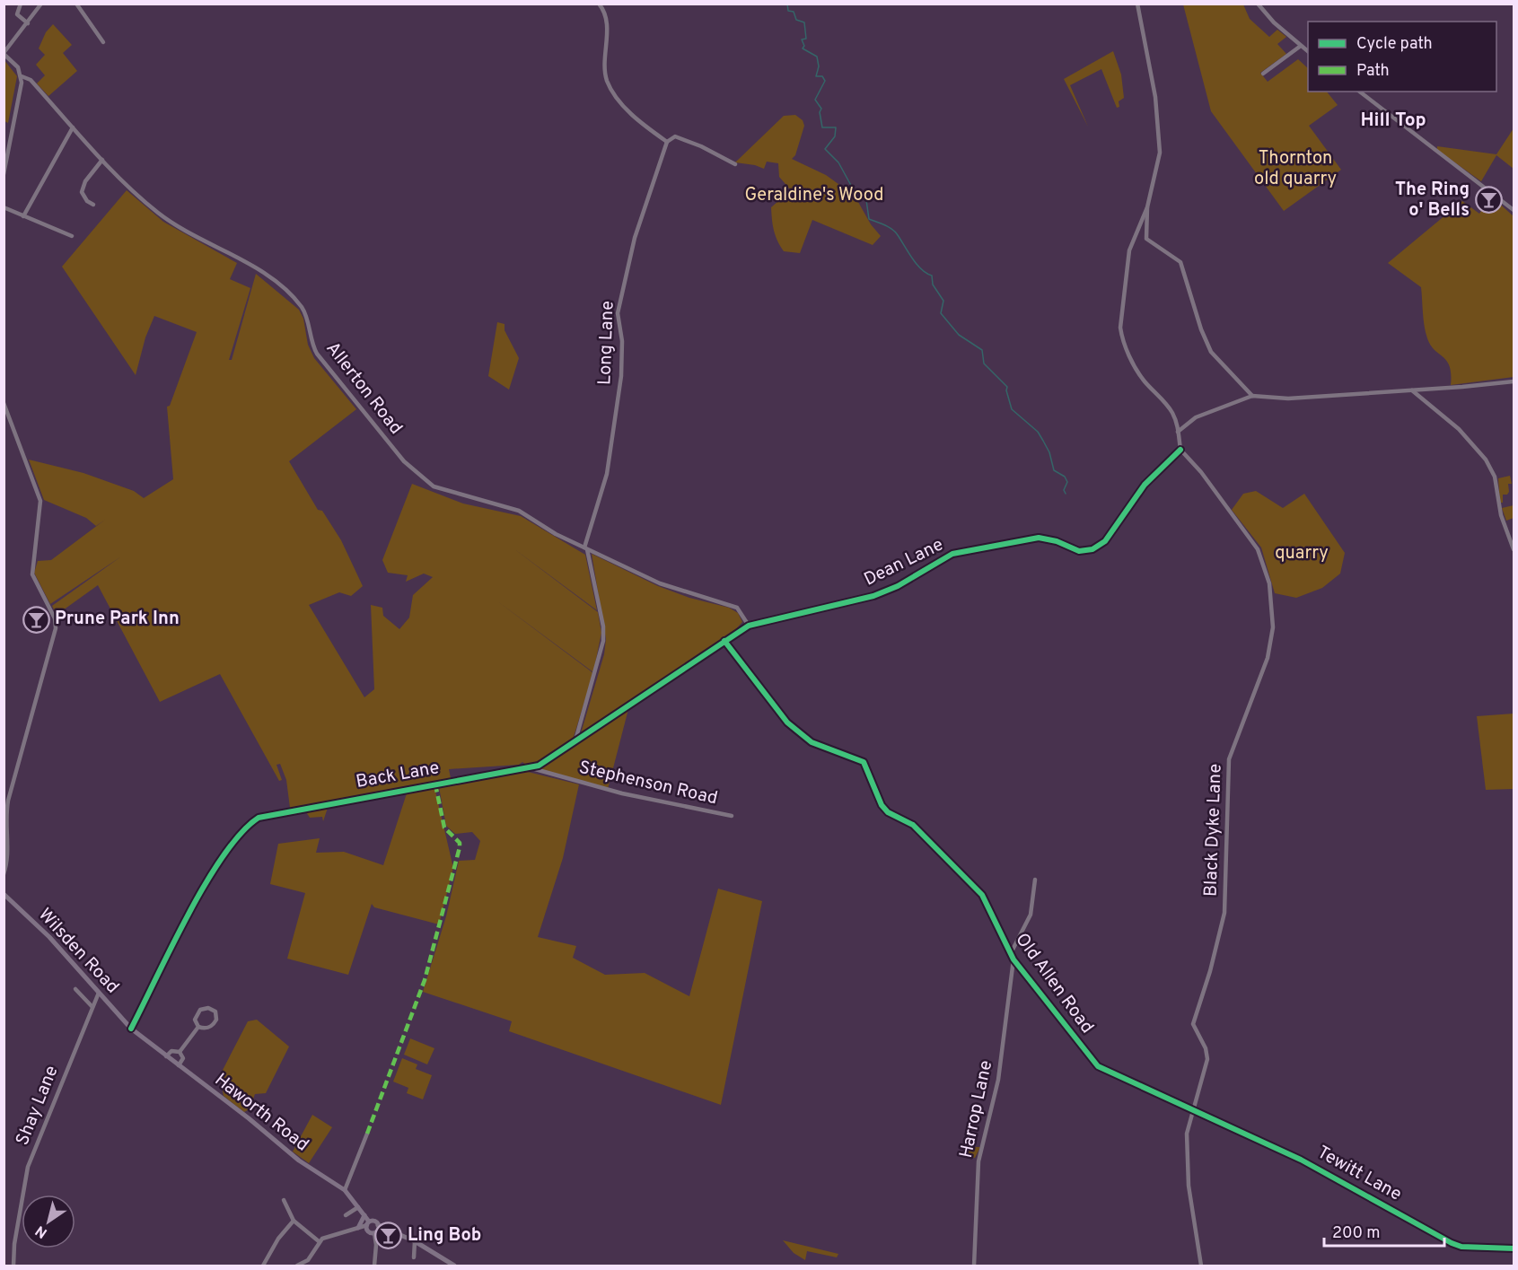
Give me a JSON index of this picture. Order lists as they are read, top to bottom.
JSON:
{
  "streets": {
    "main road": ["Wilsden Road", "Haworth Road"],
    "street": [
      "Long Lane",
      "Allerton Road",
      "Dean Lane",
      "Back Lane",
      "Stephenson Road",
      "Black Dyke Lane",
      "Old Allen Road",
      "Shay Lane",
      "Harrop Lane",
      "Tewitt Lane"
    ]
  },
  "crossings": [
    ["Long Lane", "Allerton Road"],
    ["Allerton Road", "Dean Lane"],
    ["Allerton Road", "Back Lane"],
    ["Dean Lane", "Back Lane"],
    ["Dean Lane", "Black Dyke Lane"],
    ["Back Lane", "Stephenson Road"],
    ["Back Lane", "Wilsden Road"],
    ["Back Lane", "Old Allen Road"],
    ["Back Lane", "Haworth Road"],
    ["Black Dyke Lane", "Old Allen Road"],
    ["Black Dyke Lane", "Tewitt Lane"],
    ["Wilsden Road", "Shay Lane"],
    ["Wilsden Road", "Haworth Road"],
    ["Old Allen Road", "Harrop Lane"],
    ["Old Allen Road", "Tewitt Lane"]
  ],
  "districts": ["Hill Top"],
  "parks": ["Thornton old quarry", "Geraldine's Wood", "quarry"],
  "places": {
    "bar": ["The Ring o' Bells", "Prune Park Inn", "Ling Bob"]
  },
  "legend": ["Cycle path", "Path"],
  "scale_bar": "200 m",
  "north": "bottom left"
}
